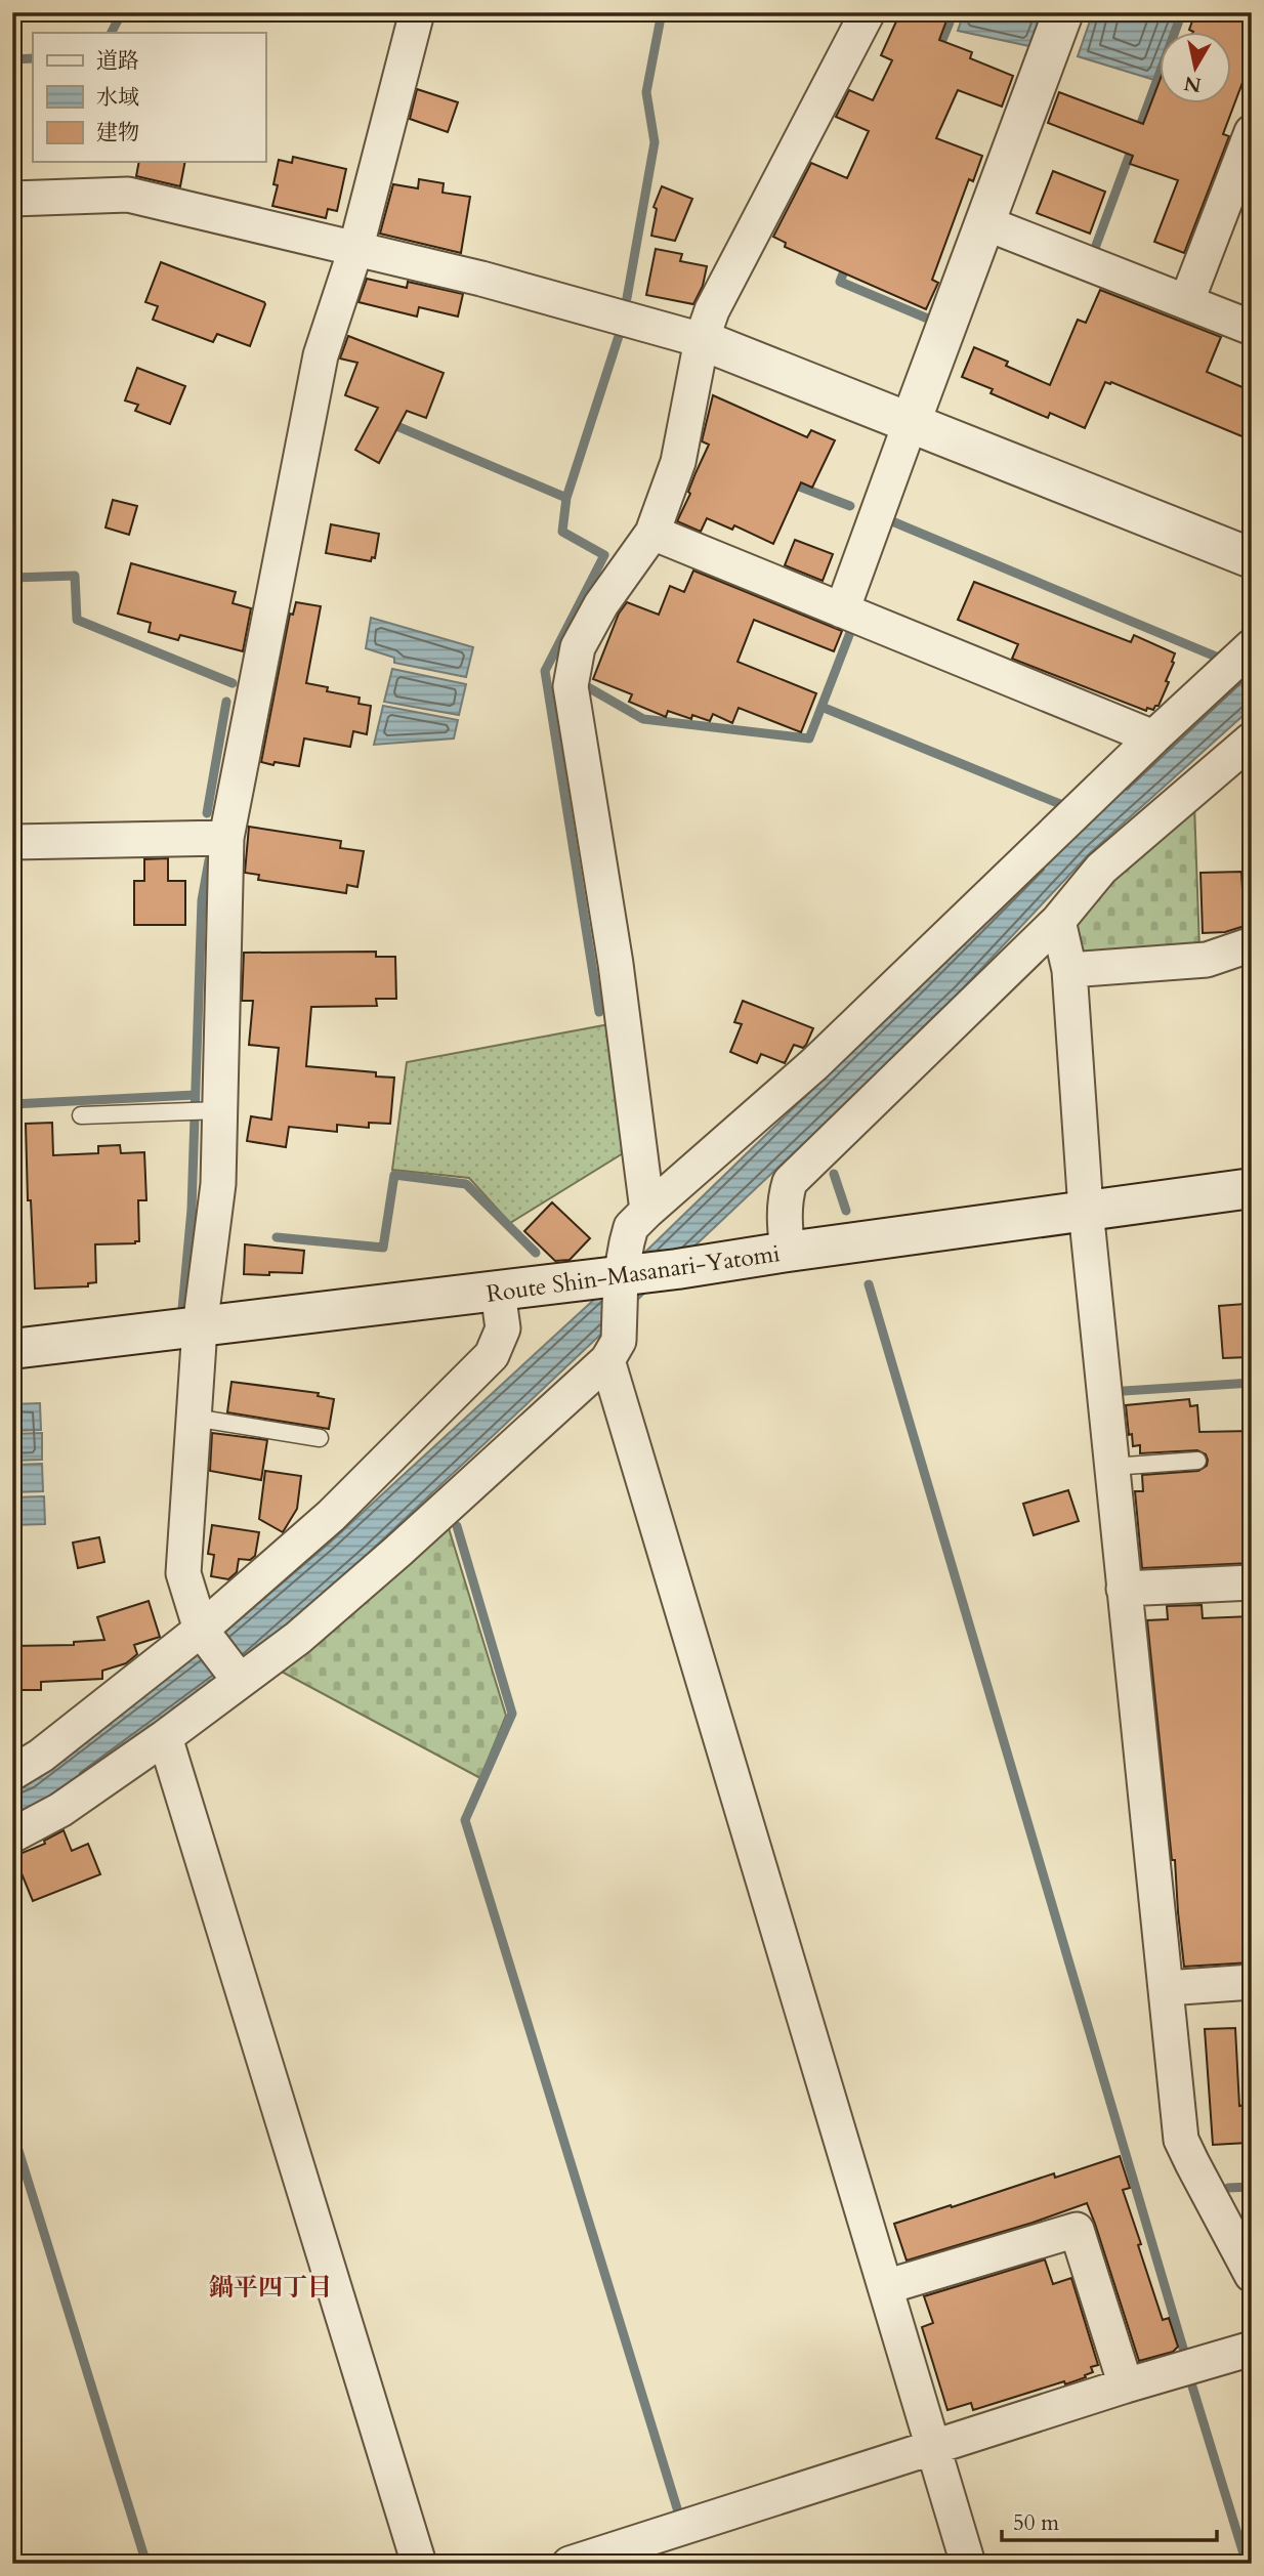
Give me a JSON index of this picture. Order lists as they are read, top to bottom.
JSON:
{
  "streets": {
    "main road": ["Route Shin-Masanari-Yatomi"]
  },
  "districts": ["鍋平四丁目"],
  "legend": ["道路", "水域", "建物"],
  "scale_bar": "50 m",
  "north": "bottom"
}
